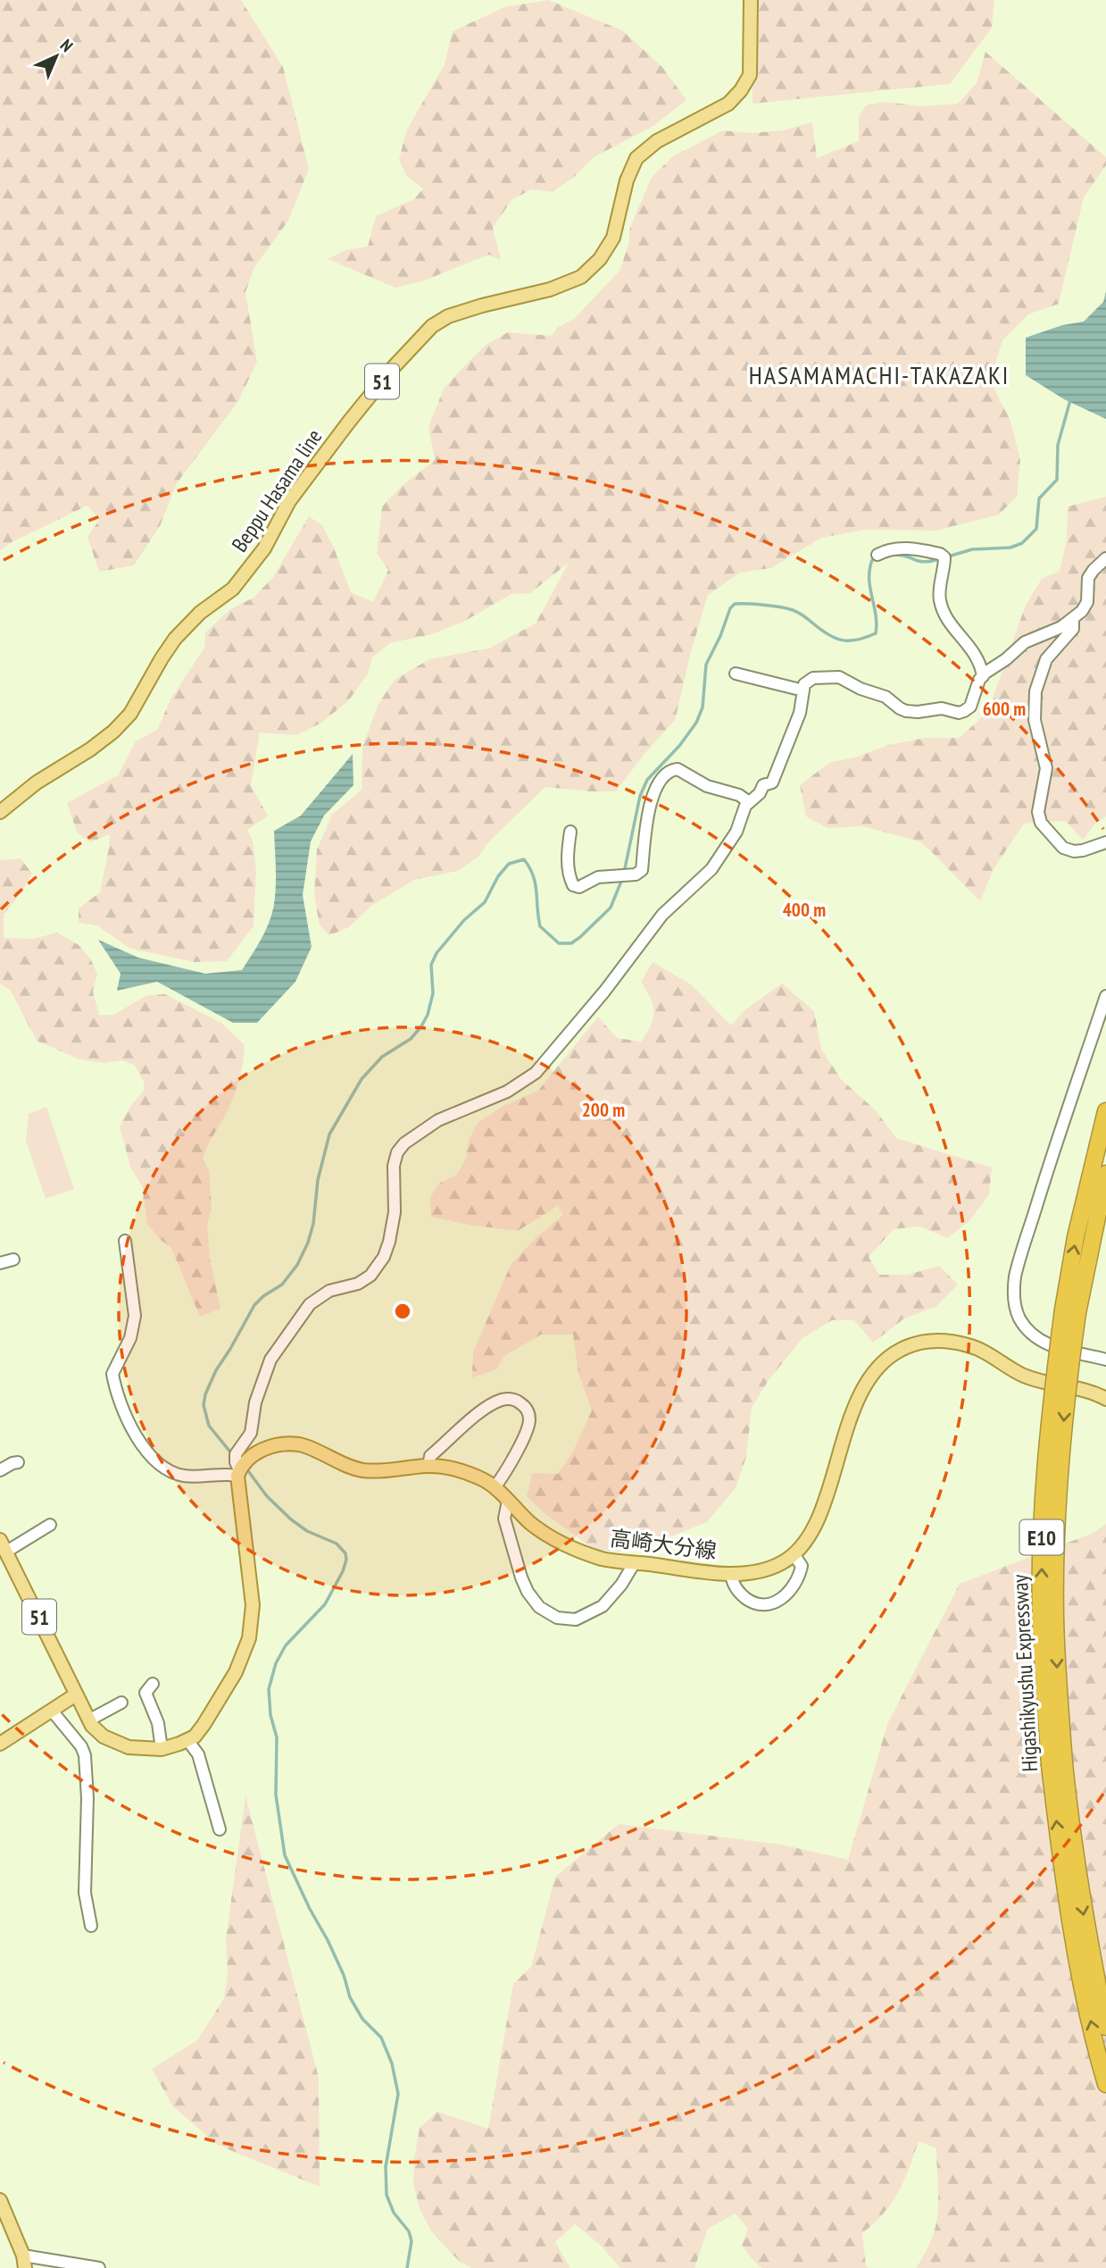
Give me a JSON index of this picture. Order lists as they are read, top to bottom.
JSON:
{
  "streets": {
    "highway": ["E10", "Higashikyushu Expressway"],
    "main road": ["51", "Beppu Hasama line", "高崎大分線"]
  },
  "districts": ["HASAMAMACHI-TAKAZAKI"],
  "north": "top right",
  "rings": ["600 m", "400 m", "200 m"]
}
